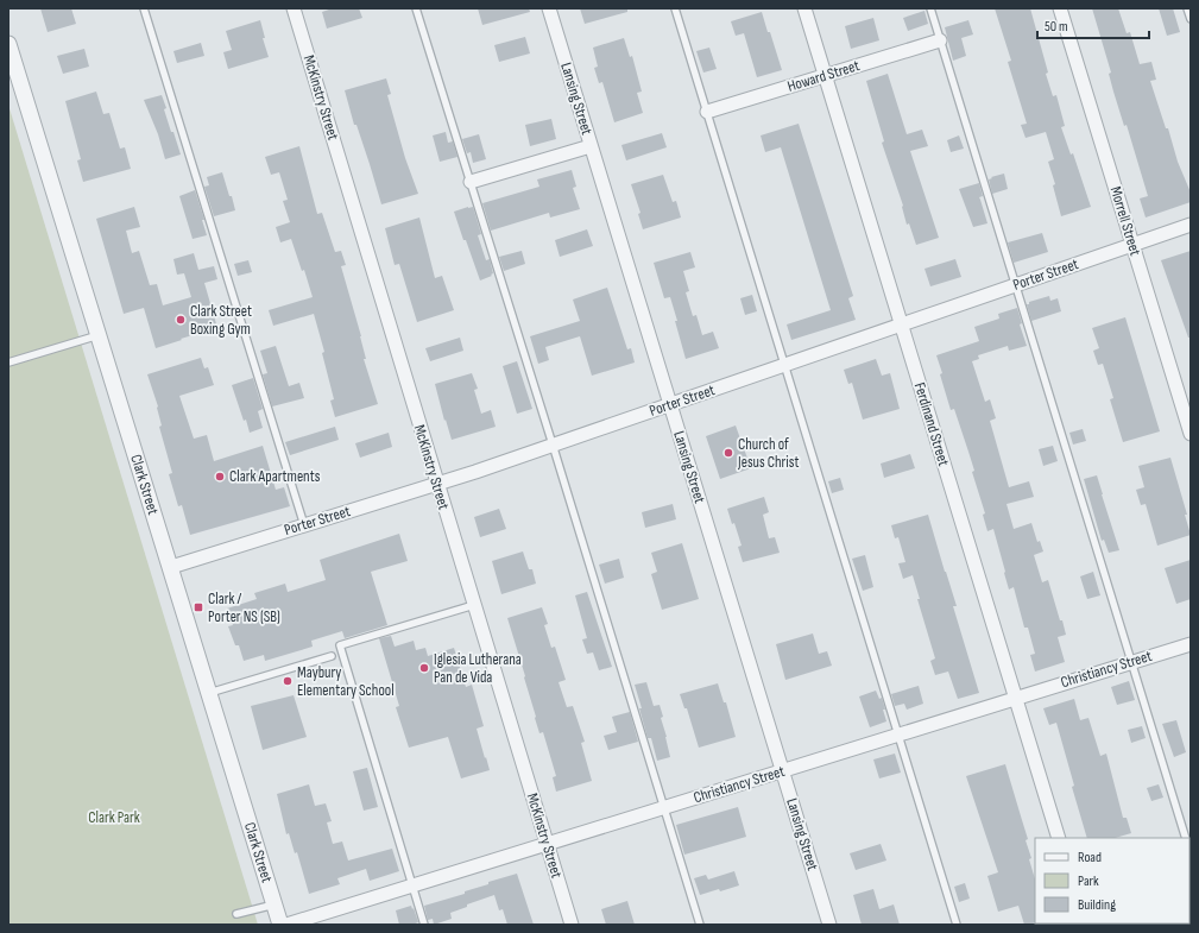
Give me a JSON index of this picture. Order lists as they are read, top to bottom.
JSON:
{
  "streets": {
    "street": [
      "Howard Street",
      "McKinstry Street",
      "Lansing Street",
      "Morrell Street",
      "Porter Street",
      "Ferdinand Street",
      "Clark Street",
      "Christiancy Street"
    ]
  },
  "crossings": [
    ["Howard Street", "Ferdinand Street"],
    ["McKinstry Street", "Porter Street"],
    ["McKinstry Street", "Christiancy Street"],
    ["Lansing Street", "Porter Street"],
    ["Lansing Street", "Christiancy Street"],
    ["Morrell Street", "Porter Street"],
    ["Porter Street", "Ferdinand Street"],
    ["Porter Street", "Clark Street"],
    ["Ferdinand Street", "Christiancy Street"]
  ],
  "parks": ["Clark Park"],
  "places": {
    "other": [
      "Clark Street Boxing Gym",
      "Church of Jesus Christ",
      "Clark Apartments",
      "Iglesia Lutherana Pan de Vida",
      "Maybury Elementary School"
    ],
    "transit": ["Clark / Porter NS (SB)"]
  },
  "legend": ["Road", "Park", "Building"],
  "scale_bar": "50 m"
}
